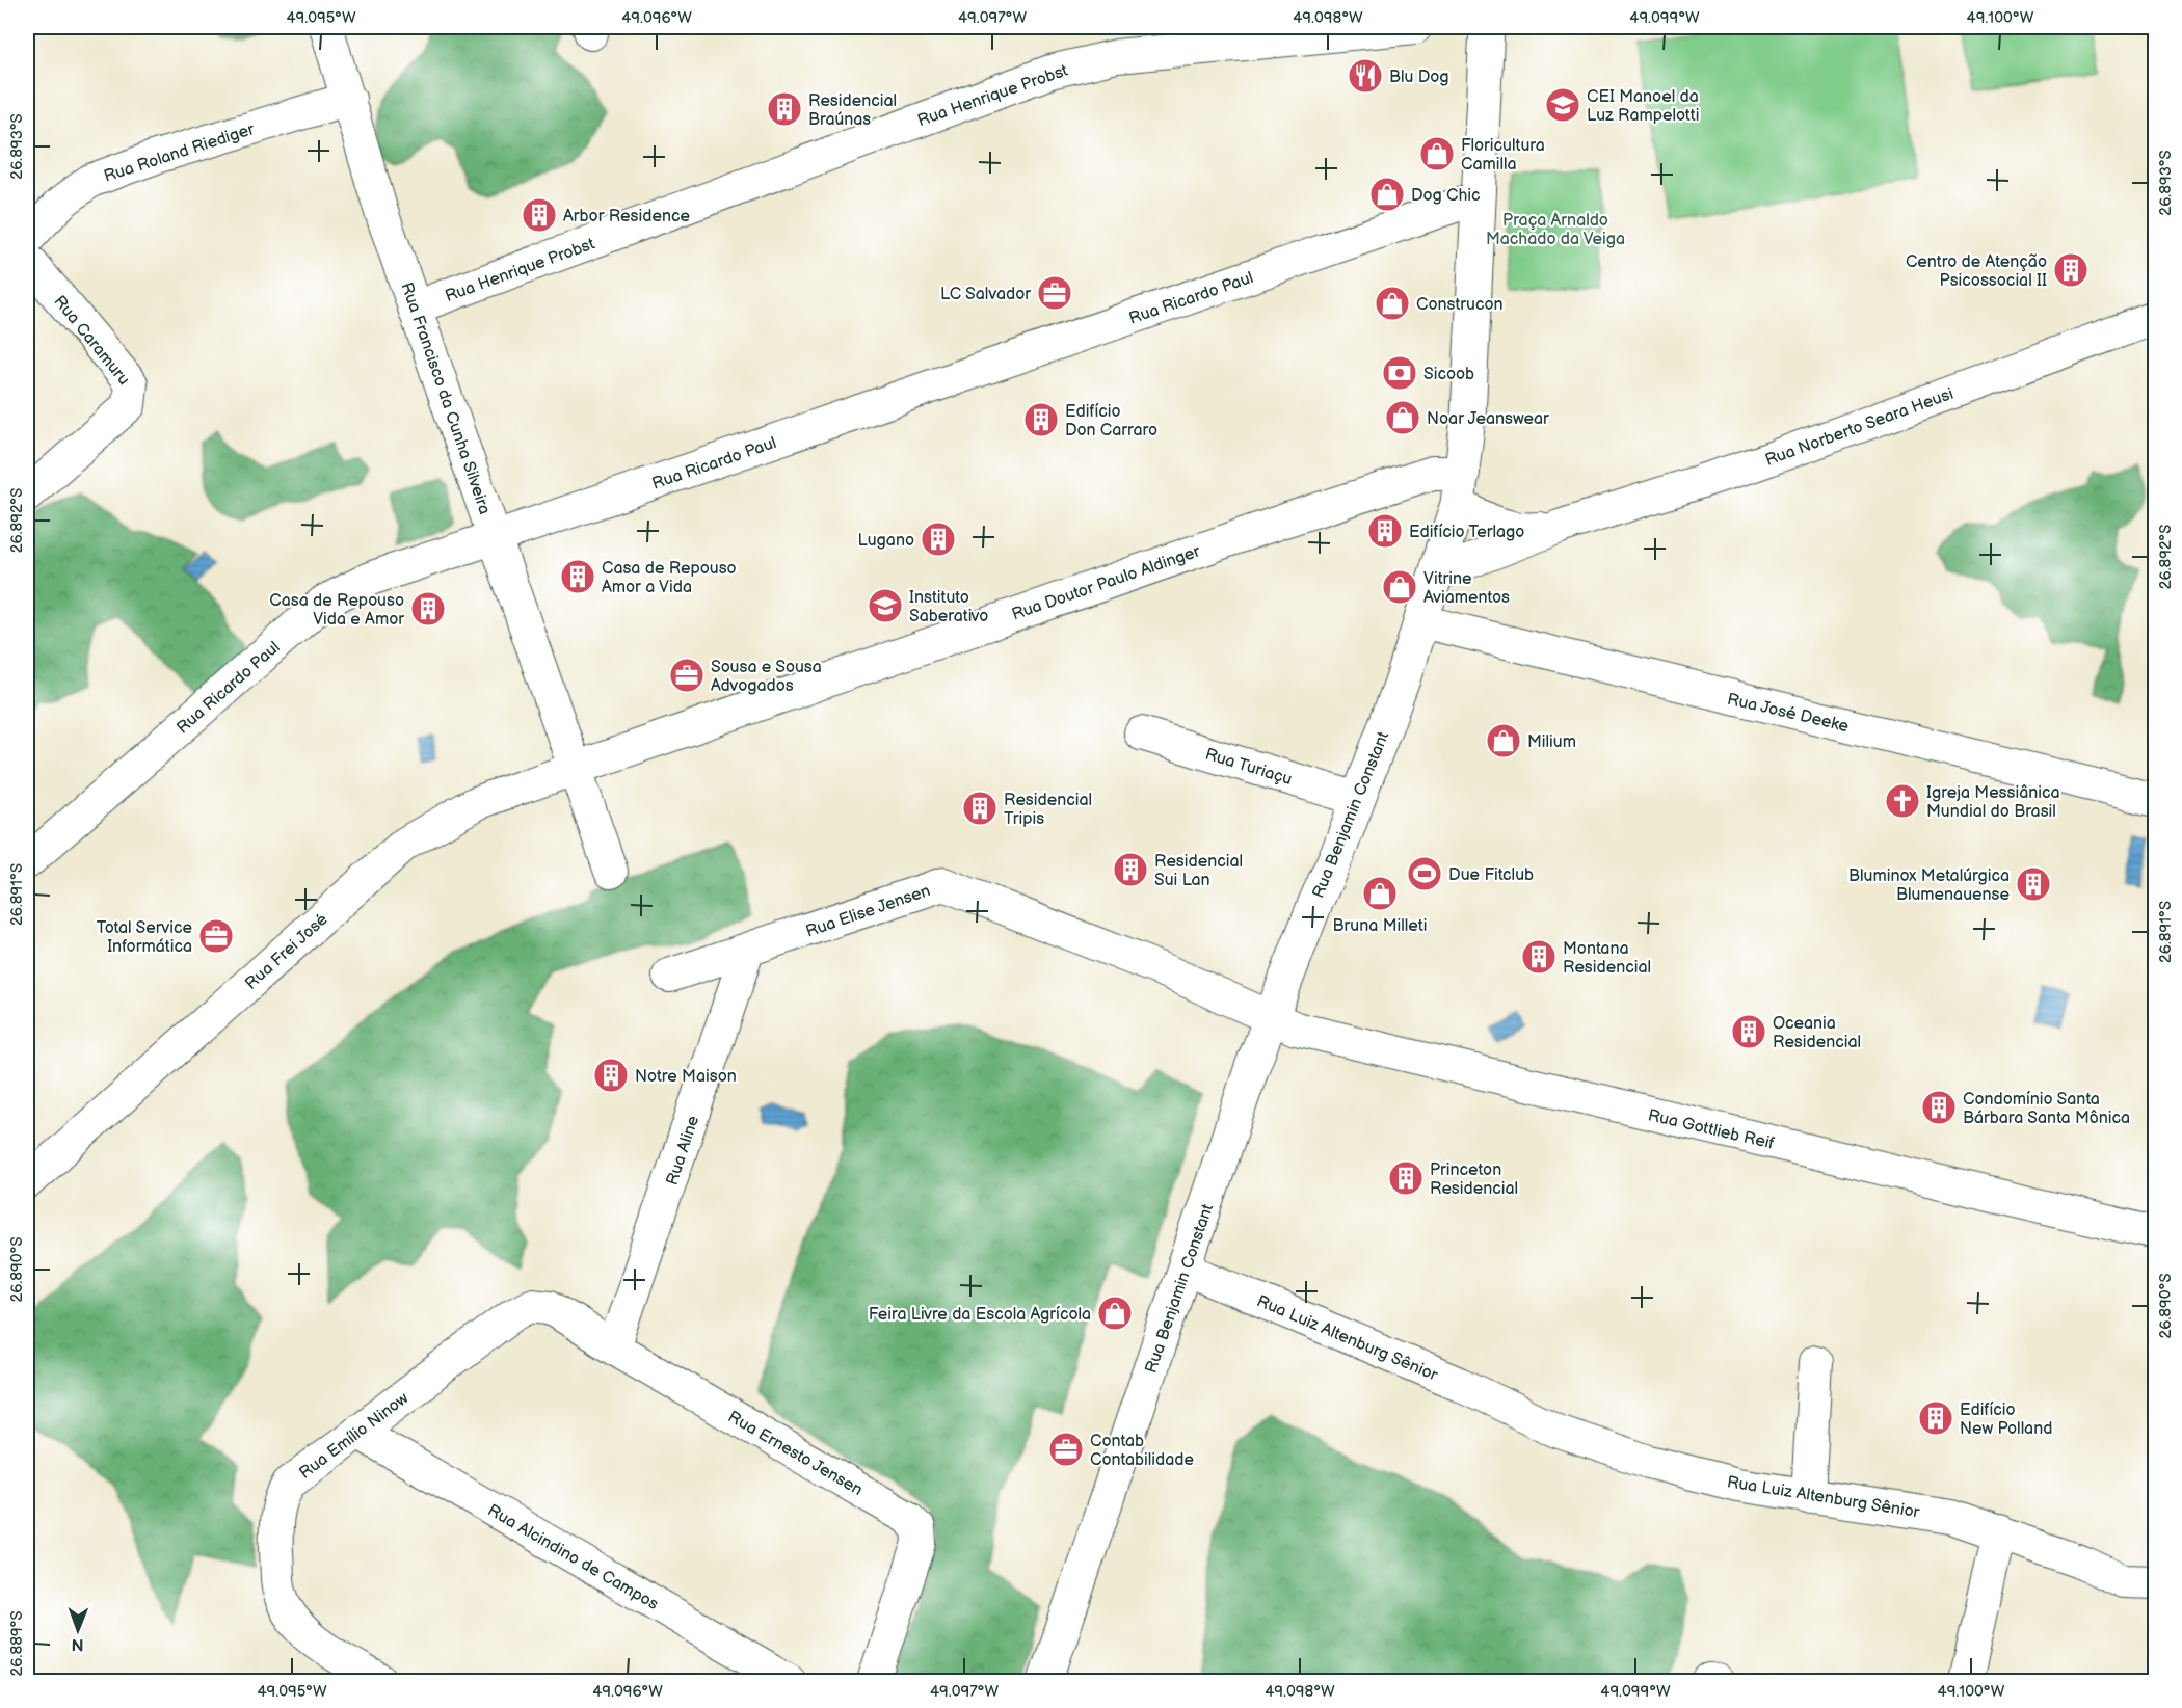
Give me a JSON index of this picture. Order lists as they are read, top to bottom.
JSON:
{
  "streets": {
    "main road": ["Rua Benjamin Constant"],
    "street": [
      "Rua Henrique Probst",
      "Rua Roland Riediger",
      "Rua Ricardo Paul",
      "Rua Caramuru",
      "Rua Francisco da Cunha Silveira",
      "Rua Norberto Seara Heusi",
      "Rua Doutor Paulo Aldinger",
      "Rua José Deeke",
      "Rua Turiaçu",
      "Rua Elise Jensen",
      "Rua Frei José",
      "Rua Gottlieb Reif",
      "Rua Aline",
      "Rua Luiz Altenburg Sênior",
      "Rua Emílio Ninow",
      "Rua Ernesto Jensen",
      "Rua Alcindino de Campos"
    ]
  },
  "crossings": [
    ["Rua Henrique Probst", "Rua Francisco da Cunha Silveira"],
    ["Rua Roland Riediger", "Rua Francisco da Cunha Silveira"],
    ["Rua Ricardo Paul", "Rua Francisco da Cunha Silveira"],
    ["Rua Ricardo Paul", "Rua Benjamin Constant"],
    ["Rua Francisco da Cunha Silveira", "Rua Doutor Paulo Aldinger"],
    ["Rua Francisco da Cunha Silveira", "Rua Frei José"],
    ["Rua Norberto Seara Heusi", "Rua Doutor Paulo Aldinger"],
    ["Rua Norberto Seara Heusi", "Rua Benjamin Constant"],
    ["Rua Doutor Paulo Aldinger", "Rua Benjamin Constant"],
    ["Rua Doutor Paulo Aldinger", "Rua Frei José"],
    ["Rua José Deeke", "Rua Benjamin Constant"],
    ["Rua Turiaçu", "Rua Benjamin Constant"],
    ["Rua Benjamin Constant", "Rua Elise Jensen"],
    ["Rua Benjamin Constant", "Rua Gottlieb Reif"],
    ["Rua Benjamin Constant", "Rua Luiz Altenburg Sênior"],
    ["Rua Elise Jensen", "Rua Gottlieb Reif"],
    ["Rua Elise Jensen", "Rua Aline"],
    ["Rua Aline", "Rua Ernesto Jensen"],
    ["Rua Emílio Ninow", "Rua Ernesto Jensen"],
    ["Rua Emílio Ninow", "Rua Alcindino de Campos"]
  ],
  "parks": ["Praça Arnaldo Machado da Veiga"],
  "places": {
    "restaurant": ["Blu Dog"],
    "school or university": ["CEI Manoel da Luz Rampelotti", "Instituto Saberativo"],
    "building": [
      "Residencial Braúnas",
      "Arbor Residence",
      "Centro de Atenção Psicossocial II",
      "Edifício Don Carraro",
      "Edifício Terlago",
      "Lugano",
      "Casa de Repouso Amor a Vida",
      "Casa de Repouso Vida e Amor",
      "Residencial Tripis",
      "Residencial Sui Lan",
      "Bluminox Metalúrgica Blumenauense",
      "Montana Residencial",
      "Oceania Residencial",
      "Notre Maison",
      "Condomínio Santa Bárbara Santa Mônica",
      "Princeton Residencial",
      "Edifício New Polland"
    ],
    "shop": [
      "Floricultura Camilla",
      "Dog Chic",
      "Construcon",
      "Noar Jeanswear",
      "Vitrine Aviamentos",
      "Milium",
      "Bruna Milleti",
      "Feira Livre da Escola Agrícola"
    ],
    "office": [
      "LC Salvador",
      "Sousa e Sousa Advogados",
      "Total Service Informática",
      "Contab Contabilidade"
    ],
    "bank": ["Sicoob"],
    "church": ["Igreja Messiânica Mundial do Brasil"],
    "sports": ["Due Fitclub"]
  },
  "north": "bottom",
  "coordinates": [
    "49.095°W",
    "49.096°W",
    "49.097°W",
    "49.098°W",
    "49.099°W",
    "49.100°W",
    "26.893°S",
    "26.892°S",
    "26.891°S",
    "26.890°S",
    "26.889°S"
  ]
}
